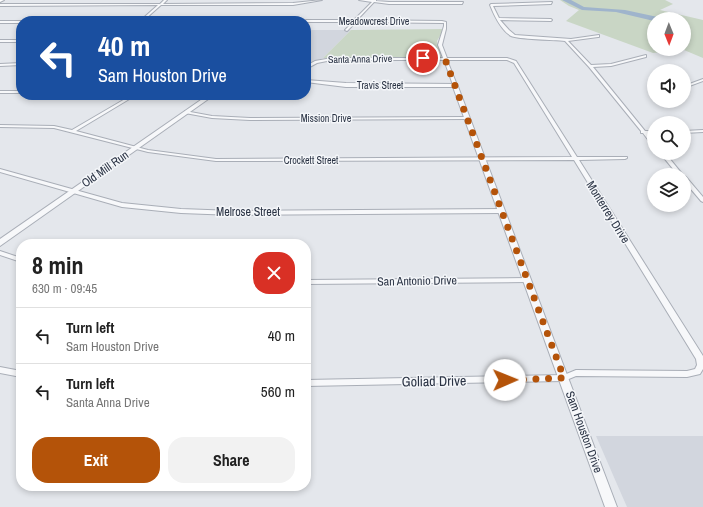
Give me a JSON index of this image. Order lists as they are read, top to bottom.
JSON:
{
  "streets": {
    "street": [
      "Meadowcrest Drive",
      "Santa Anna Drive",
      "Travis Street",
      "Mission Drive",
      "Crockett Street",
      "Old Mill Run",
      "Melrose Street",
      "Monterrey Drive",
      "San Antonio Drive",
      "Goliad Drive",
      "Sam Houston Drive"
    ]
  },
  "crossings": [
    ["Meadowcrest Drive", "Sam Houston Drive"],
    ["Santa Anna Drive", "Monterrey Drive"],
    ["Santa Anna Drive", "Sam Houston Drive"],
    ["Travis Street", "Sam Houston Drive"],
    ["Mission Drive", "Old Mill Run"],
    ["Mission Drive", "Sam Houston Drive"],
    ["Crockett Street", "Old Mill Run"],
    ["Crockett Street", "Monterrey Drive"],
    ["Crockett Street", "Sam Houston Drive"],
    ["Old Mill Run", "Melrose Street"],
    ["Melrose Street", "Sam Houston Drive"],
    ["Monterrey Drive", "Goliad Drive"],
    ["San Antonio Drive", "Sam Houston Drive"],
    ["Goliad Drive", "Sam Houston Drive"]
  ],
  "north": "bottom",
  "page": {
    "turn": ["40 m", "Sam Houston Drive"],
    "heading": ["8 min", "630 m · 09:45"],
    "list": [
      {
        "name": "Turn left",
        "note": "Sam Houston Drive",
        "value": "40 m"
      },
      {
        "name": "Turn left",
        "note": "Santa Anna Drive",
        "value": "560 m"
      }
    ],
    "buttons": ["Exit", "Share"]
  }
}
